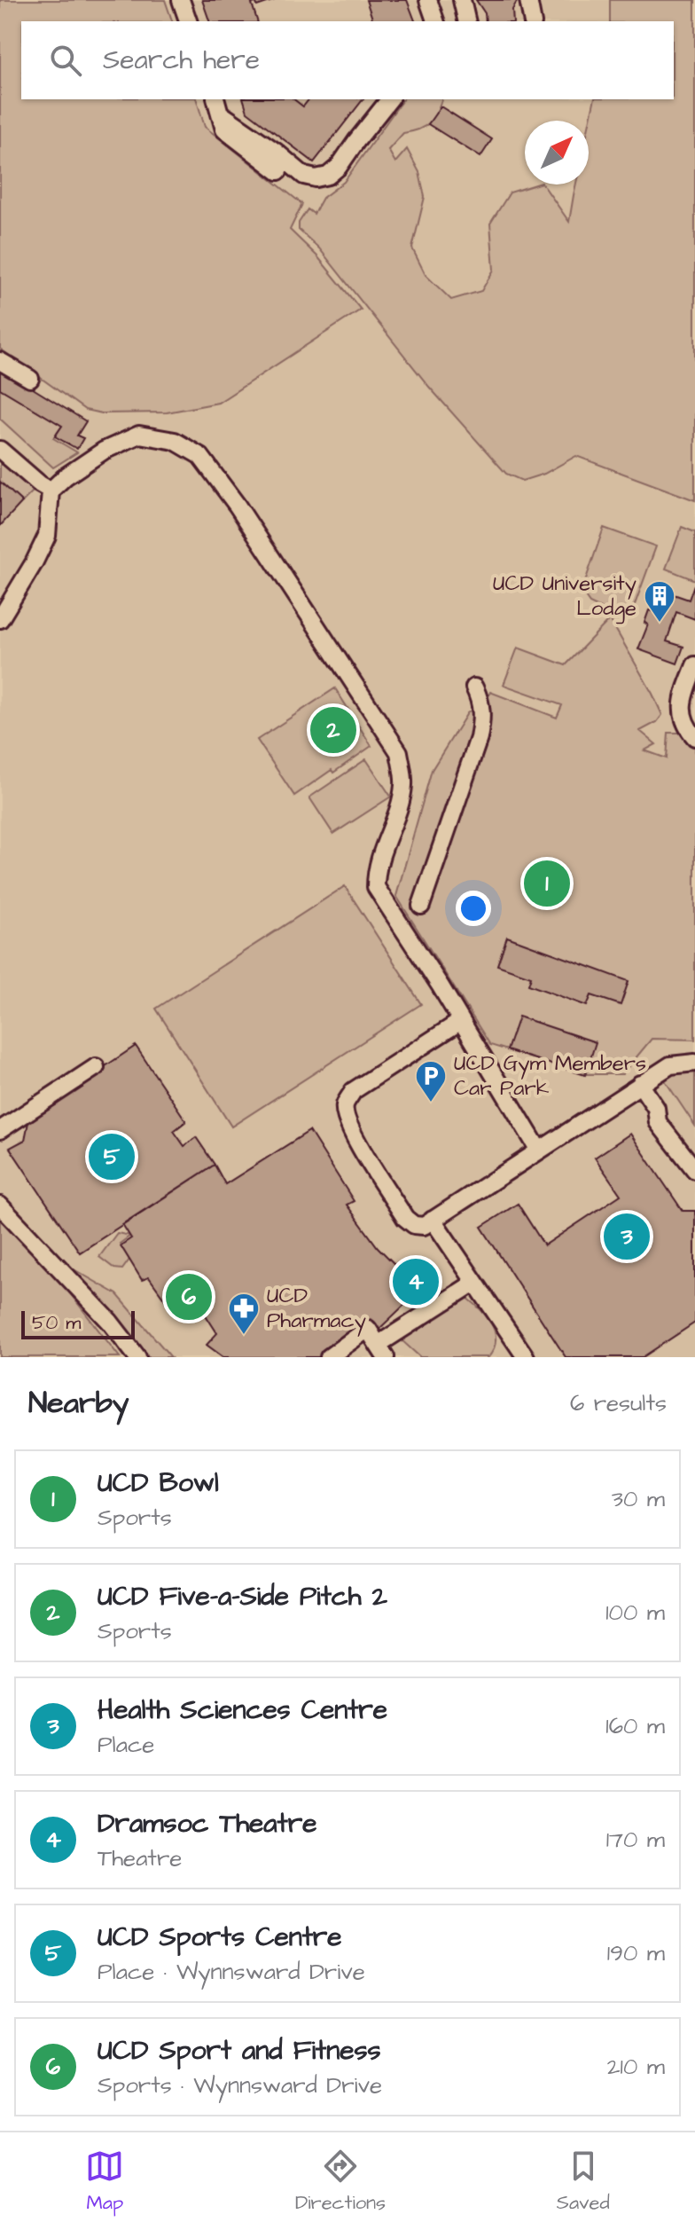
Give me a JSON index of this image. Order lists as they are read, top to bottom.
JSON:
{
  "places": {
    "building": ["UCD University Lodge"],
    "parking": ["UCD Gym Members Car Park"],
    "pharmacy": ["UCD Pharmacy"]
  },
  "scale_bar": "50 m",
  "north": "top right",
  "page": {
    "search": "Search here",
    "pins": [
      "2",
      "1",
      "5",
      "3",
      "4",
      "6"
    ],
    "scale": "50 m",
    "heading": ["Nearby", "6 results"],
    "list": [
      {
        "mark": "1",
        "name": "UCD Bowl",
        "note": "Sports",
        "value": "30 m"
      },
      {
        "mark": "2",
        "name": "UCD Five-a-Side Pitch 2",
        "note": "Sports",
        "value": "100 m"
      },
      {
        "mark": "3",
        "name": "Health Sciences Centre",
        "note": "Place",
        "value": "160 m"
      },
      {
        "mark": "4",
        "name": "Dramsoc Theatre",
        "note": "Theatre",
        "value": "170 m"
      },
      {
        "mark": "5",
        "name": "UCD Sports Centre",
        "note": "Place · Wynnsward Drive",
        "value": "190 m"
      },
      {
        "mark": "6",
        "name": "UCD Sport and Fitness",
        "note": "Sports · Wynnsward Drive",
        "value": "210 m"
      }
    ],
    "nav": ["Map", "Directions", "Saved"]
  }
}
